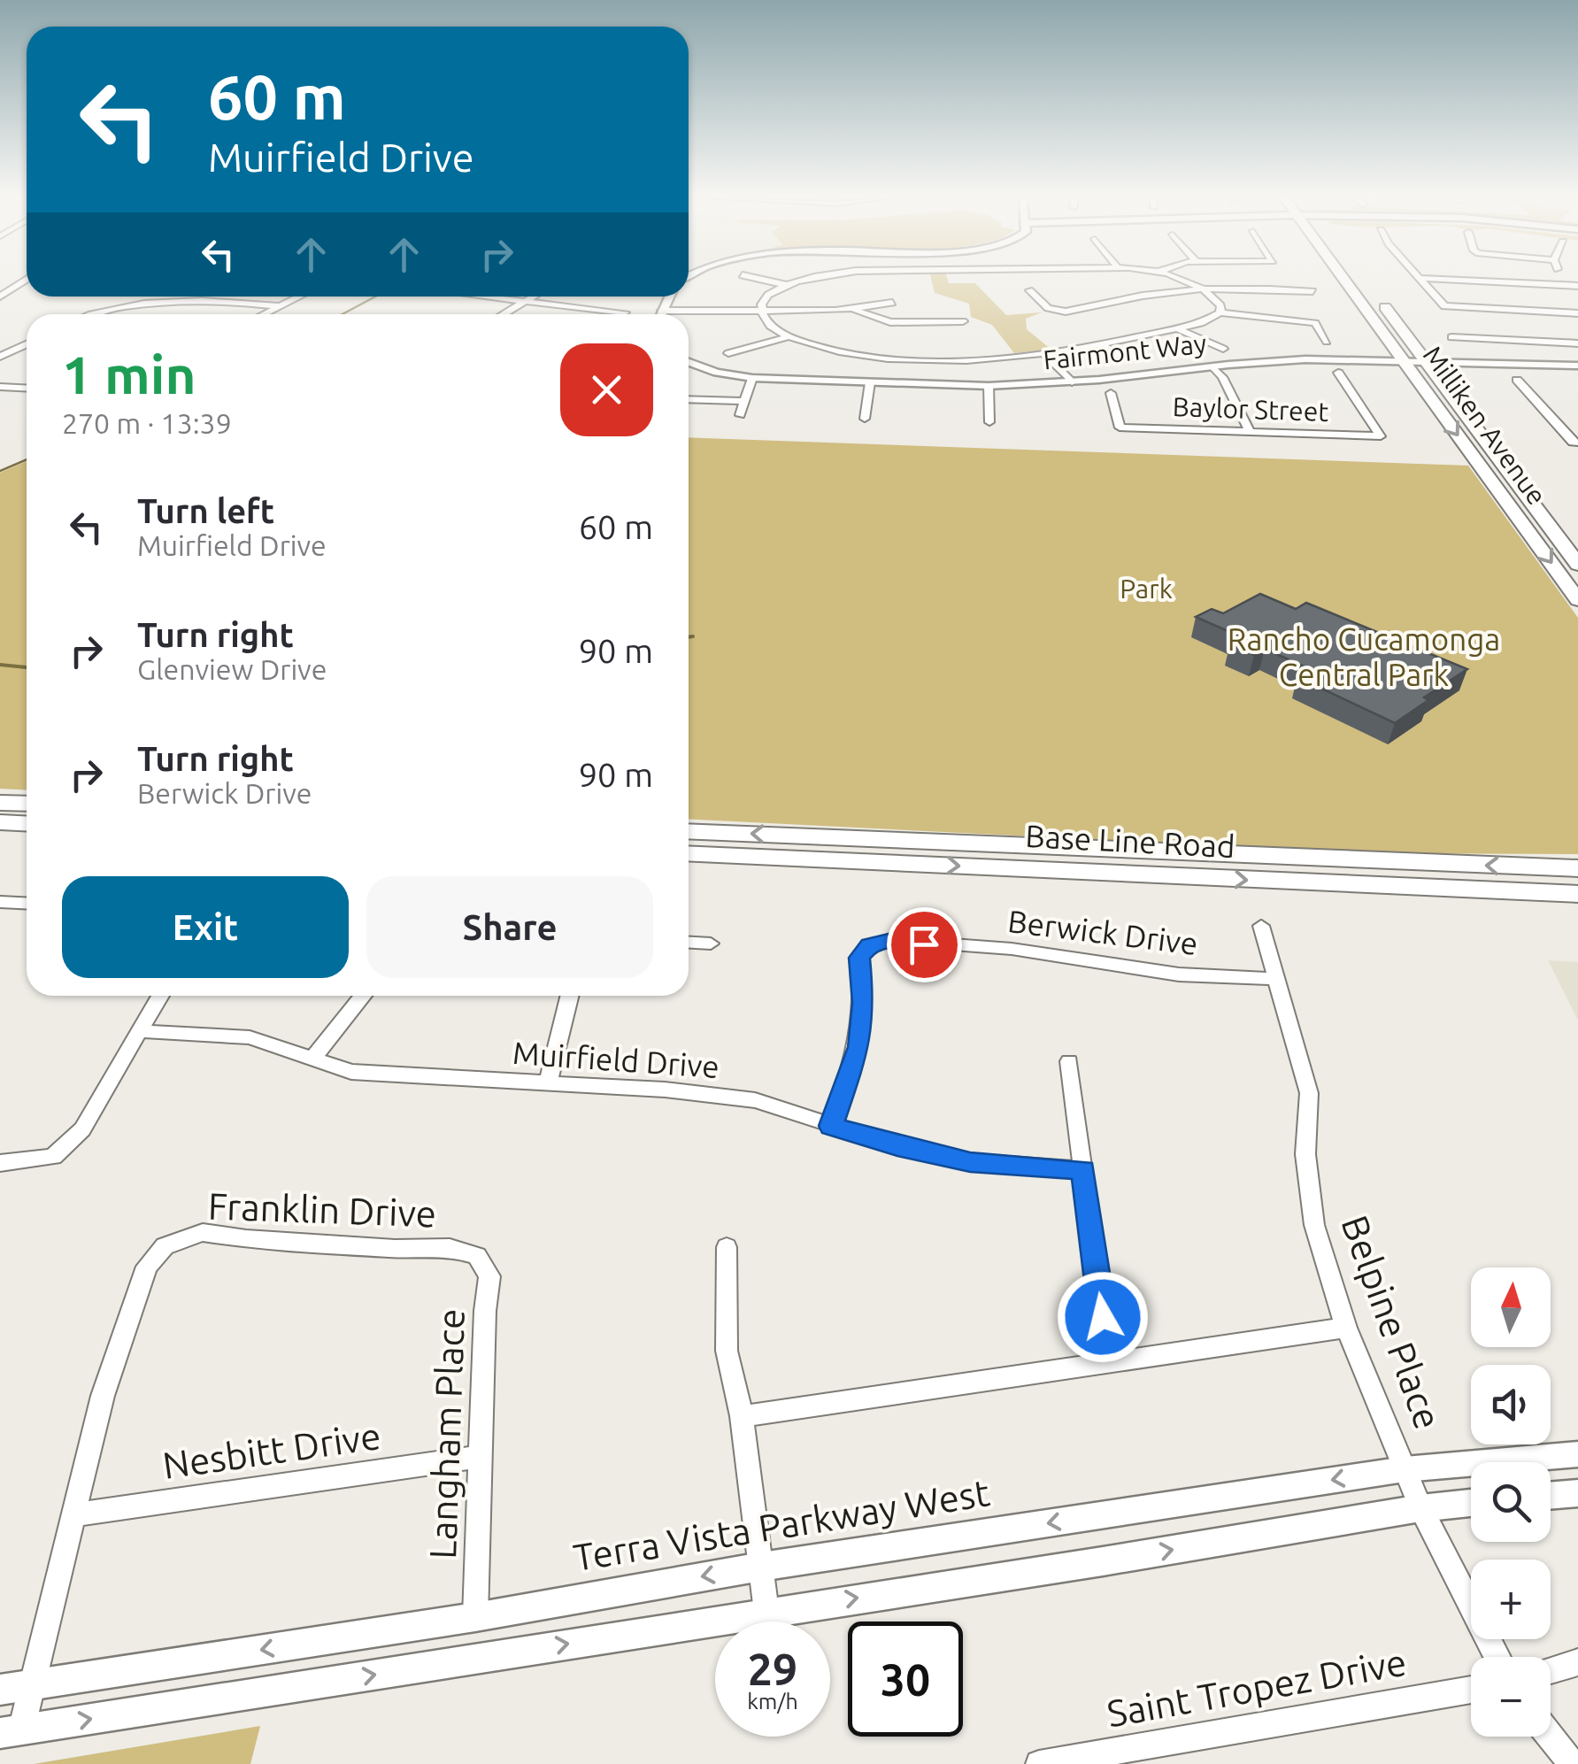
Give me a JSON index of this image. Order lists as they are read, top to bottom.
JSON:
{
  "streets": {
    "main road": ["Milliken Avenue", "Base Line Road"],
    "street": [
      "Fairmont Way",
      "Baylor Street",
      "Berwick Drive",
      "Muirfield Drive",
      "Franklin Drive",
      "Belpine Place",
      "Langham Place",
      "Nesbitt Drive",
      "Terra Vista Parkway West",
      "Saint Tropez Drive"
    ]
  },
  "crossings": [
    ["Fairmont Way", "Milliken Avenue"],
    ["Berwick Drive", "Muirfield Drive"],
    ["Berwick Drive", "Belpine Place"],
    ["Franklin Drive", "Langham Place"],
    ["Franklin Drive", "Nesbitt Drive"],
    ["Belpine Place", "Terra Vista Parkway West"],
    ["Langham Place", "Nesbitt Drive"],
    ["Langham Place", "Terra Vista Parkway West"]
  ],
  "parks": ["Park", "Rancho Cucamonga Central Park"],
  "north": "top",
  "page": {
    "turn": ["60 m", "Muirfield Drive"],
    "heading": ["1 min", "270 m · 13:39"],
    "list": [
      {
        "name": "Turn left",
        "note": "Muirfield Drive",
        "value": "60 m"
      },
      {
        "name": "Turn right",
        "note": "Glenview Drive",
        "value": "90 m"
      },
      {
        "name": "Turn right",
        "note": "Berwick Drive",
        "value": "90 m"
      }
    ],
    "buttons": ["Exit", "Share"],
    "map_buttons": ["+", "−"],
    "speed": "29 km/h",
    "limit": "30"
  }
}
